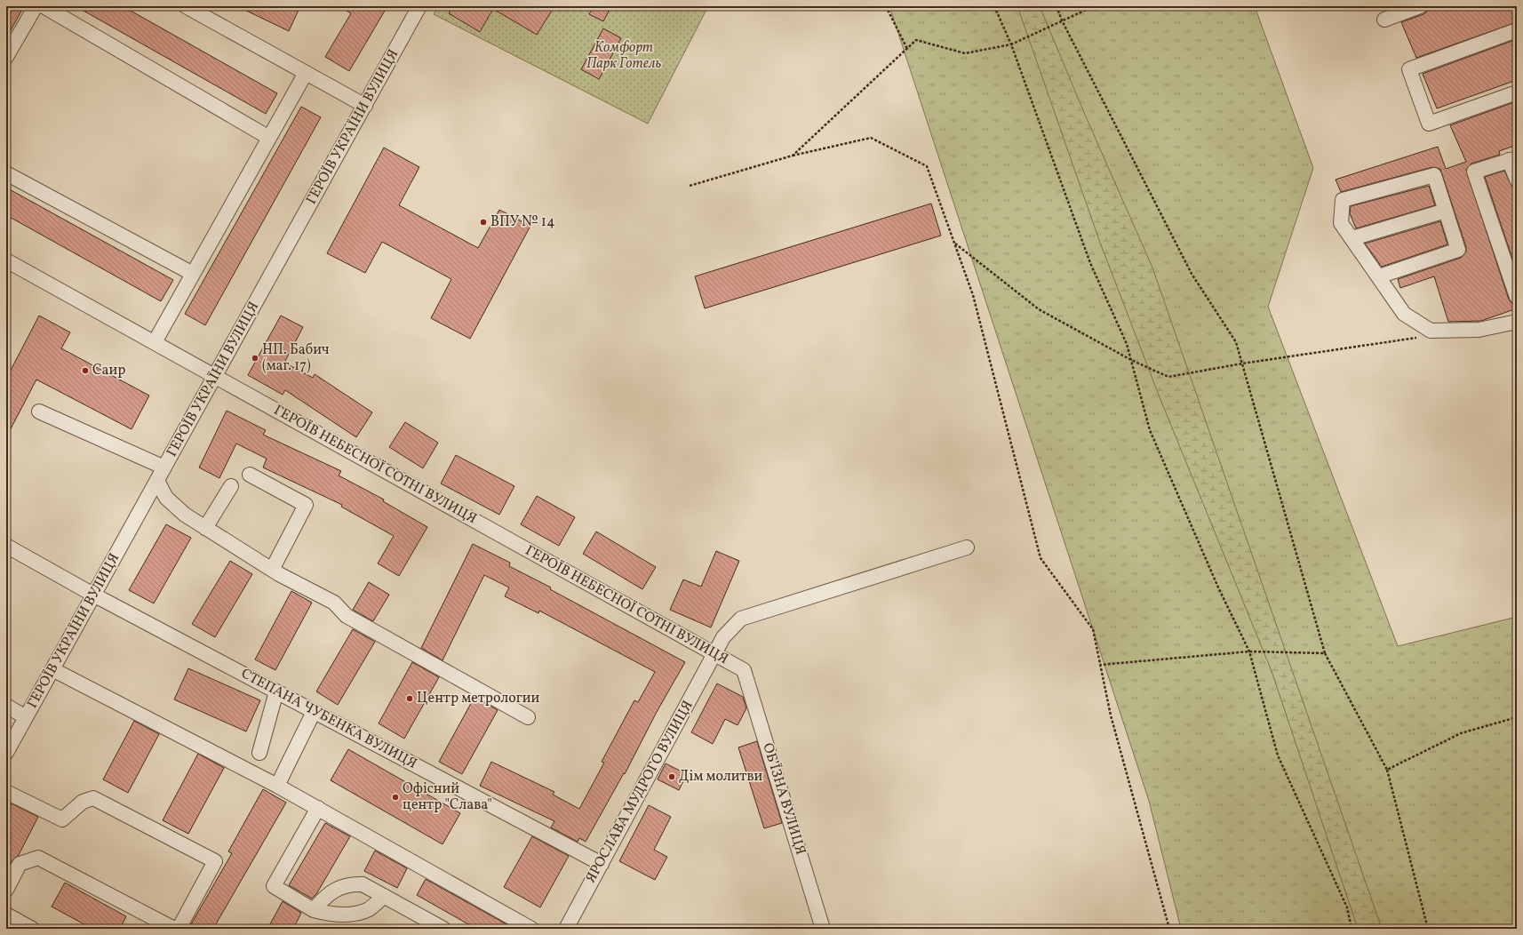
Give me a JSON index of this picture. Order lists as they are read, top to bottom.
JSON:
{
  "streets": {
    "street": [
      "ГЕРОЇВ УКРАЇНИ ВУЛИЦЯ",
      "ГЕРОЇВ НЕБЕСНОЇ СОТНІ ВУЛИЦЯ",
      "СТЕПАНА ЧУБЕНКА ВУЛИЦЯ",
      "ЯРОСЛАВА МУДРОГО ВУЛИЦЯ",
      "ОБ’ЇЗНА ВУЛИЦЯ"
    ]
  },
  "crossings": [
    ["ГЕРОЇВ УКРАЇНИ ВУЛИЦЯ", "ГЕРОЇВ НЕБЕСНОЇ СОТНІ ВУЛИЦЯ"],
    ["ГЕРОЇВ УКРАЇНИ ВУЛИЦЯ", "СТЕПАНА ЧУБЕНКА ВУЛИЦЯ"],
    ["ГЕРОЇВ НЕБЕСНОЇ СОТНІ ВУЛИЦЯ", "ЯРОСЛАВА МУДРОГО ВУЛИЦЯ"],
    ["ГЕРОЇВ НЕБЕСНОЇ СОТНІ ВУЛИЦЯ", "ОБ’ЇЗНА ВУЛИЦЯ"],
    ["СТЕПАНА ЧУБЕНКА ВУЛИЦЯ", "ЯРОСЛАВА МУДРОГО ВУЛИЦЯ"]
  ],
  "parks": ["Комфорт Парк Готель"],
  "places": [
    "ВПУ № 14",
    "НП. Бабич (маг. 17)",
    "Саир",
    "Центр метрологии",
    "Дім молитви",
    "Офісний центр \"Слава\""
  ]
}
